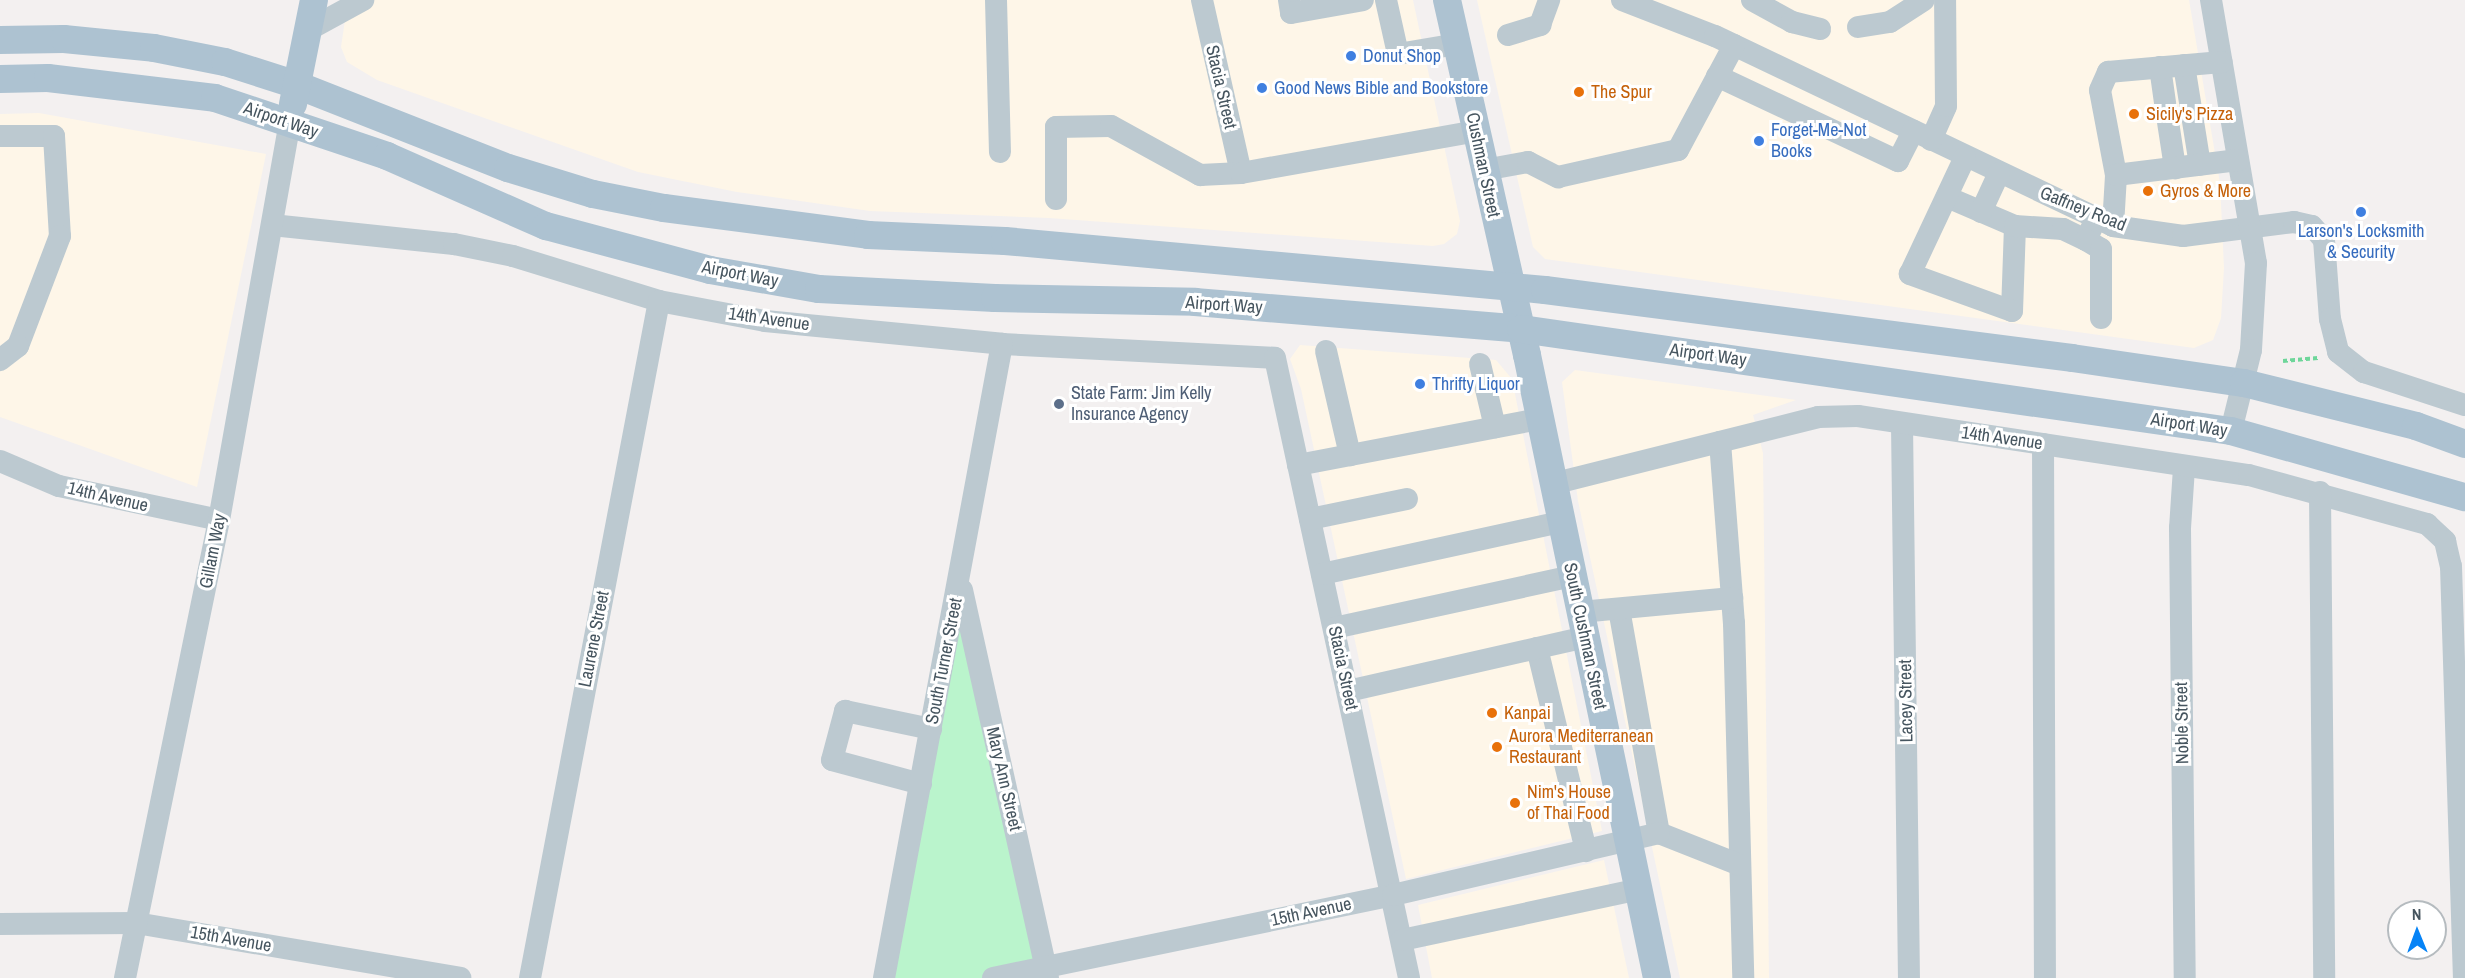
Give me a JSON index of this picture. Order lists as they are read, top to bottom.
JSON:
{
  "streets": {
    "main road": ["Airport Way", "Cushman Street", "South Cushman Street"],
    "street": [
      "Stacia Street",
      "Gaffney Road",
      "14th Avenue",
      "Gillam Way",
      "Laurene Street",
      "South Turner Street",
      "Lacey Street",
      "Noble Street",
      "Mary Ann Street",
      "15th Avenue"
    ]
  },
  "crossings": [
    ["Stacia Street", "14th Avenue"],
    ["Stacia Street", "15th Avenue"],
    ["Airport Way", "Cushman Street"],
    ["Airport Way", "Gillam Way"],
    ["Airport Way", "South Cushman Street"],
    ["Cushman Street", "South Cushman Street"],
    ["14th Avenue", "Gillam Way"],
    ["14th Avenue", "South Cushman Street"],
    ["14th Avenue", "Laurene Street"],
    ["14th Avenue", "South Turner Street"],
    ["14th Avenue", "Lacey Street"],
    ["14th Avenue", "Noble Street"],
    ["Gillam Way", "15th Avenue"],
    ["South Cushman Street", "15th Avenue"],
    ["South Turner Street", "Mary Ann Street"],
    ["Mary Ann Street", "15th Avenue"]
  ],
  "places": [
    "Donut Shop",
    "Good News Bible and Bookstore",
    "The Spur",
    "Sicily's Pizza",
    "Forget-Me-Not Books",
    "Gyros & More",
    "Larson's Locksmith & Security",
    "Thrifty Liquor",
    "State Farm: Jim Kelly Insurance Agency",
    "Kanpai",
    "Aurora Mediterranean Restaurant",
    "Nim's House of Thai Food"
  ],
  "north": "top"
}
